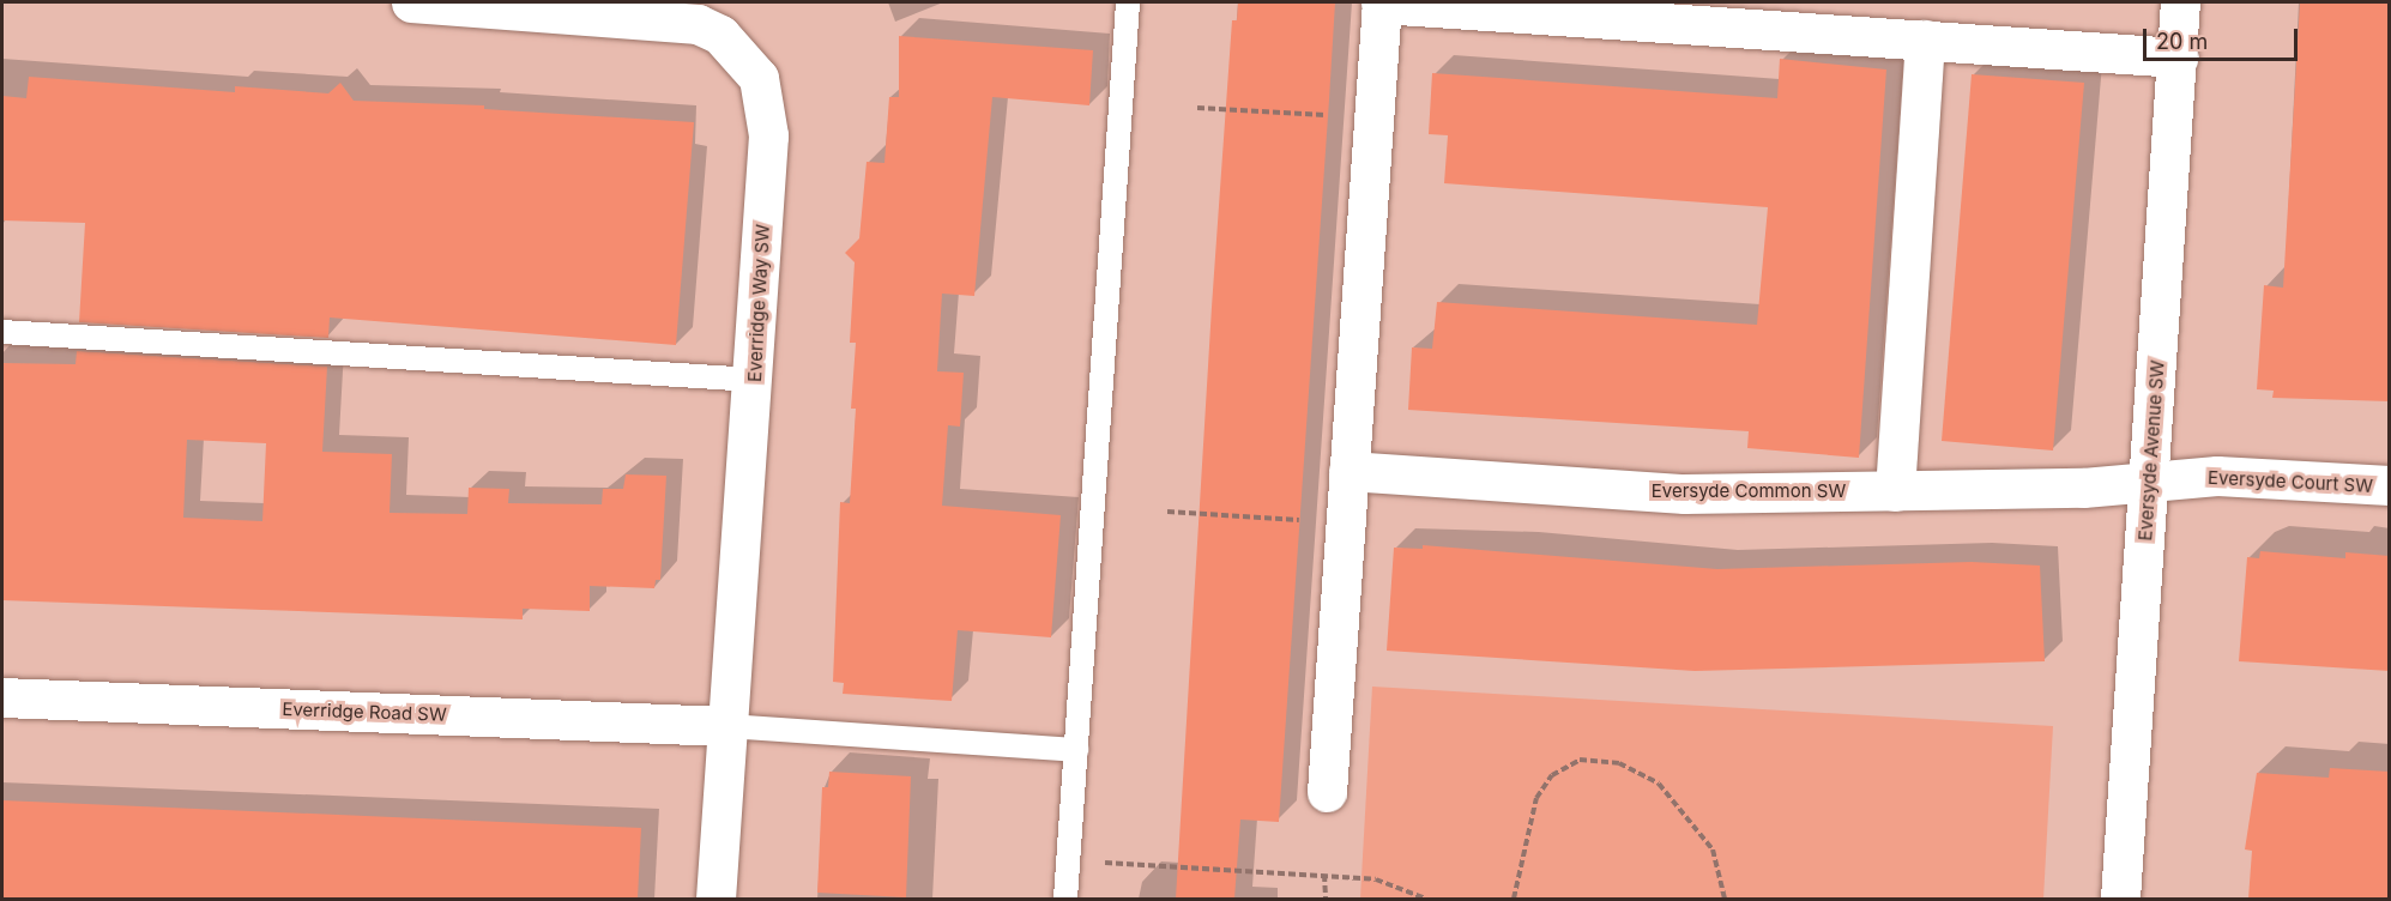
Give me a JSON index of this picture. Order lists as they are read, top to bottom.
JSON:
{
  "streets": {
    "street": [
      "Everridge Way SW",
      "Eversyde Avenue SW",
      "Eversyde Court SW",
      "Eversyde Common SW",
      "Everridge Road SW"
    ]
  },
  "crossings": [
    ["Everridge Way SW", "Everridge Road SW"],
    ["Eversyde Avenue SW", "Eversyde Court SW"],
    ["Eversyde Avenue SW", "Eversyde Common SW"],
    ["Eversyde Court SW", "Eversyde Common SW"]
  ],
  "scale_bar": "20 m"
}
